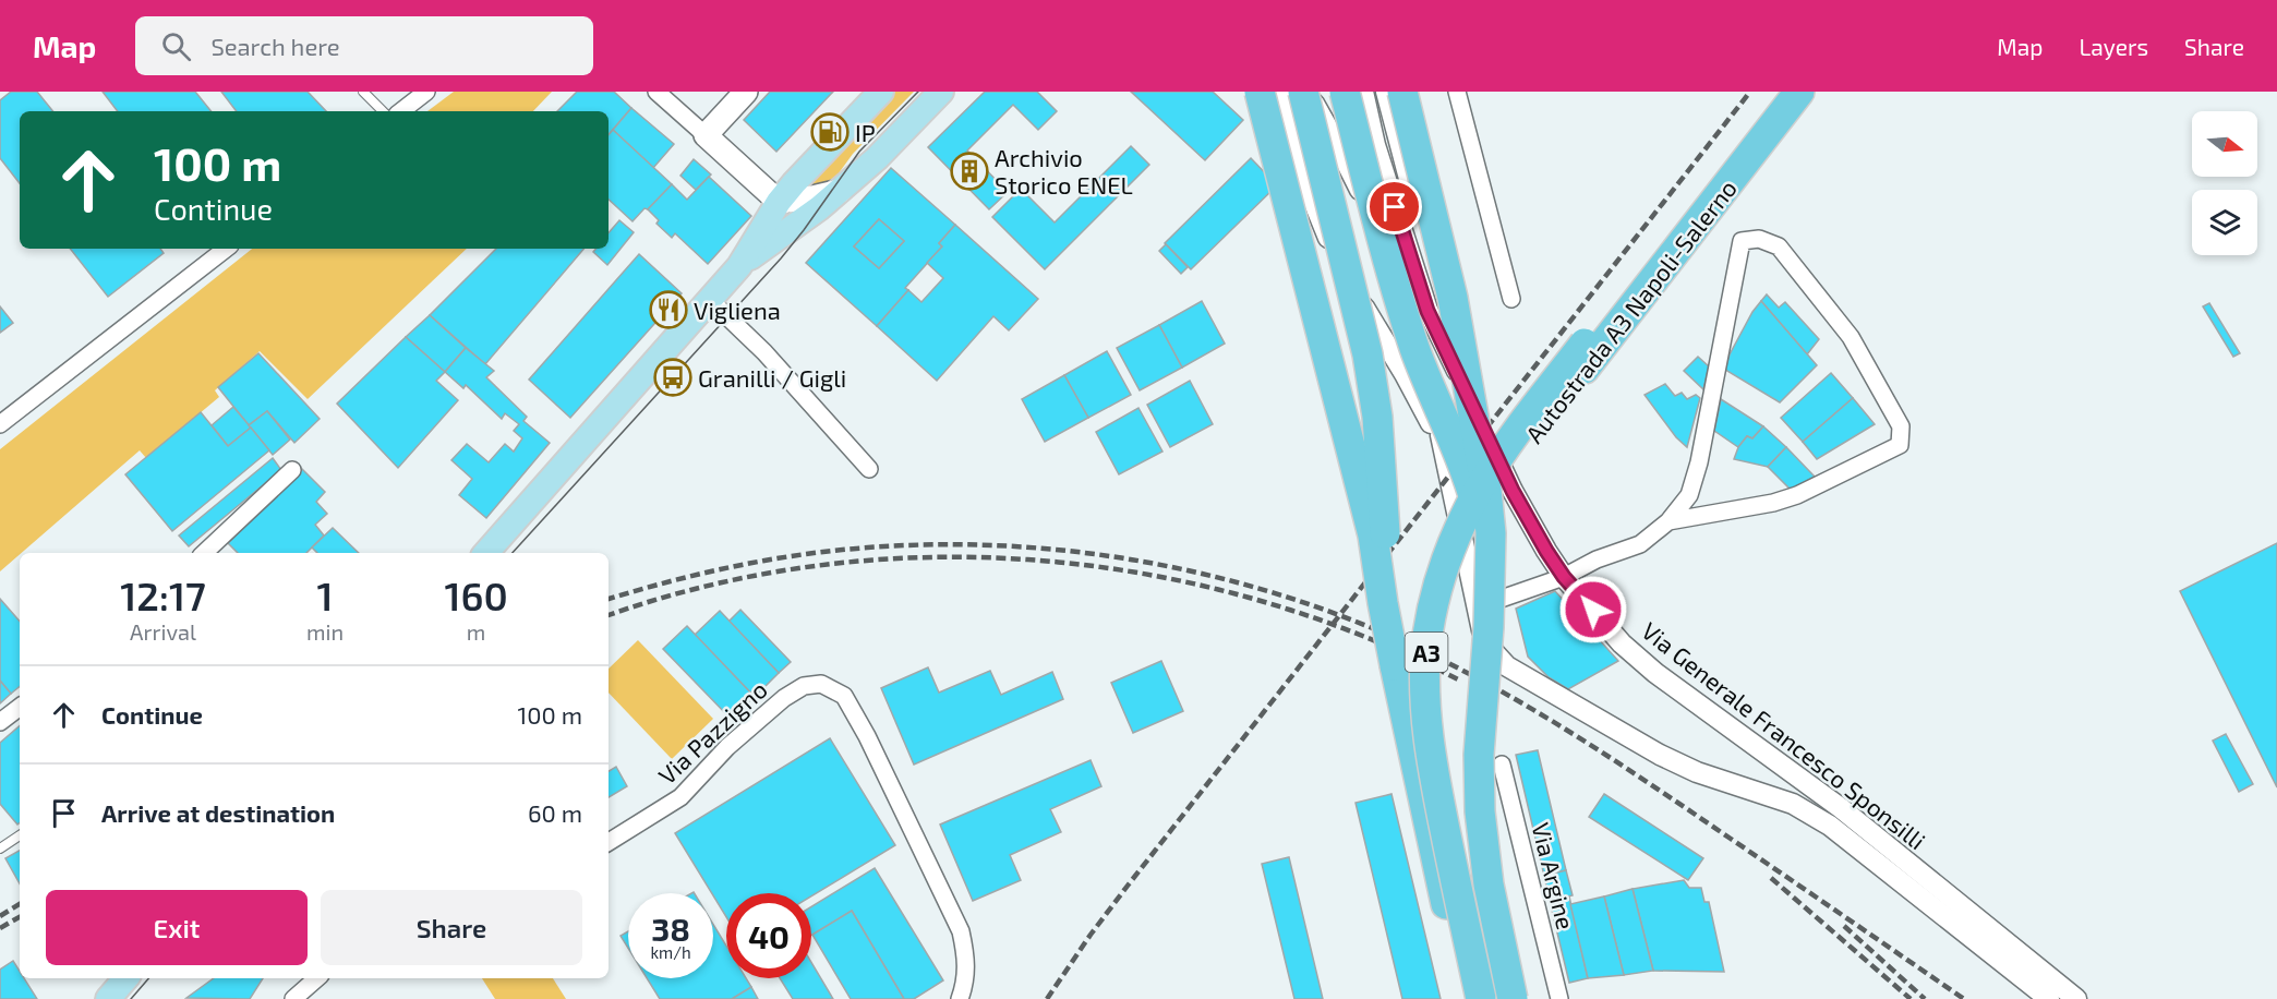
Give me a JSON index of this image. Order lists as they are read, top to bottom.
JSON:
{
  "streets": {
    "highway": ["Autostrada A3 Napoli-Salerno", "A3"],
    "street": ["Via Pazzigno", "Via Generale Francesco Sponsilli", "Via Argine"]
  },
  "crossings": [
    ["A3", "Via Generale Francesco Sponsilli"]
  ],
  "places": {
    "fuel station": ["IP"],
    "building": ["Archivio Storico ENEL"],
    "restaurant": ["Vigliena"],
    "bus stop": ["Granilli / Gigli"]
  },
  "north": "right",
  "page": {
    "header": "Map",
    "search": "Search here",
    "nav": ["Map", "Layers", "Share"],
    "turn": ["100 m", "Continue"],
    "eta": [
      "12:17",
      "Arrival",
      "1",
      "min",
      "160",
      "m"
    ],
    "list": [
      {
        "name": "Continue",
        "value": "100 m"
      },
      {
        "name": "Arrive at destination",
        "value": "60 m"
      }
    ],
    "buttons": ["Exit", "Share"],
    "speed": "38 km/h",
    "limit": "40"
  }
}
